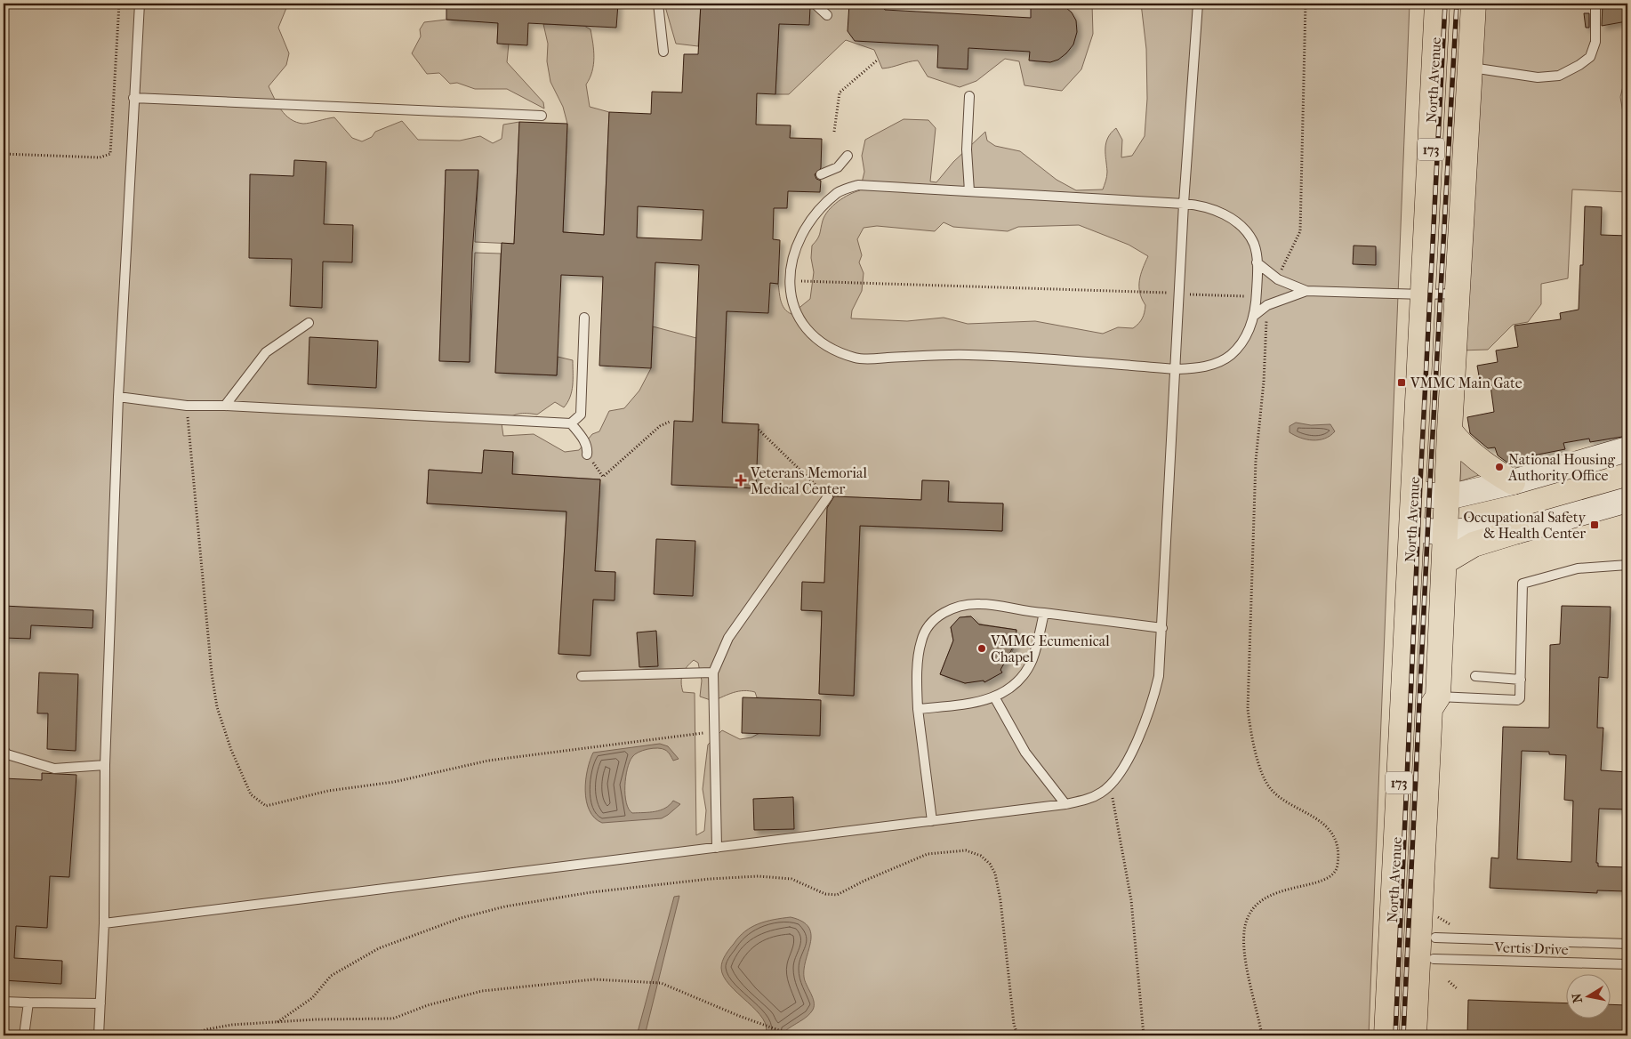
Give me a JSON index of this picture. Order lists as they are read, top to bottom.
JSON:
{
  "streets": {
    "main road": ["North Avenue", "173"],
    "lane": ["Vertis Drive"]
  },
  "crossings": [
    ["North Avenue", "Vertis Drive"]
  ],
  "places": {
    "transit": ["VMMC Main Gate", "Occupational Safety & Health Center"],
    "other": ["National Housing Authority Office", "VMMC Ecumenical Chapel"],
    "health": ["Veterans Memorial Medical Center"]
  },
  "north": "left"
}
